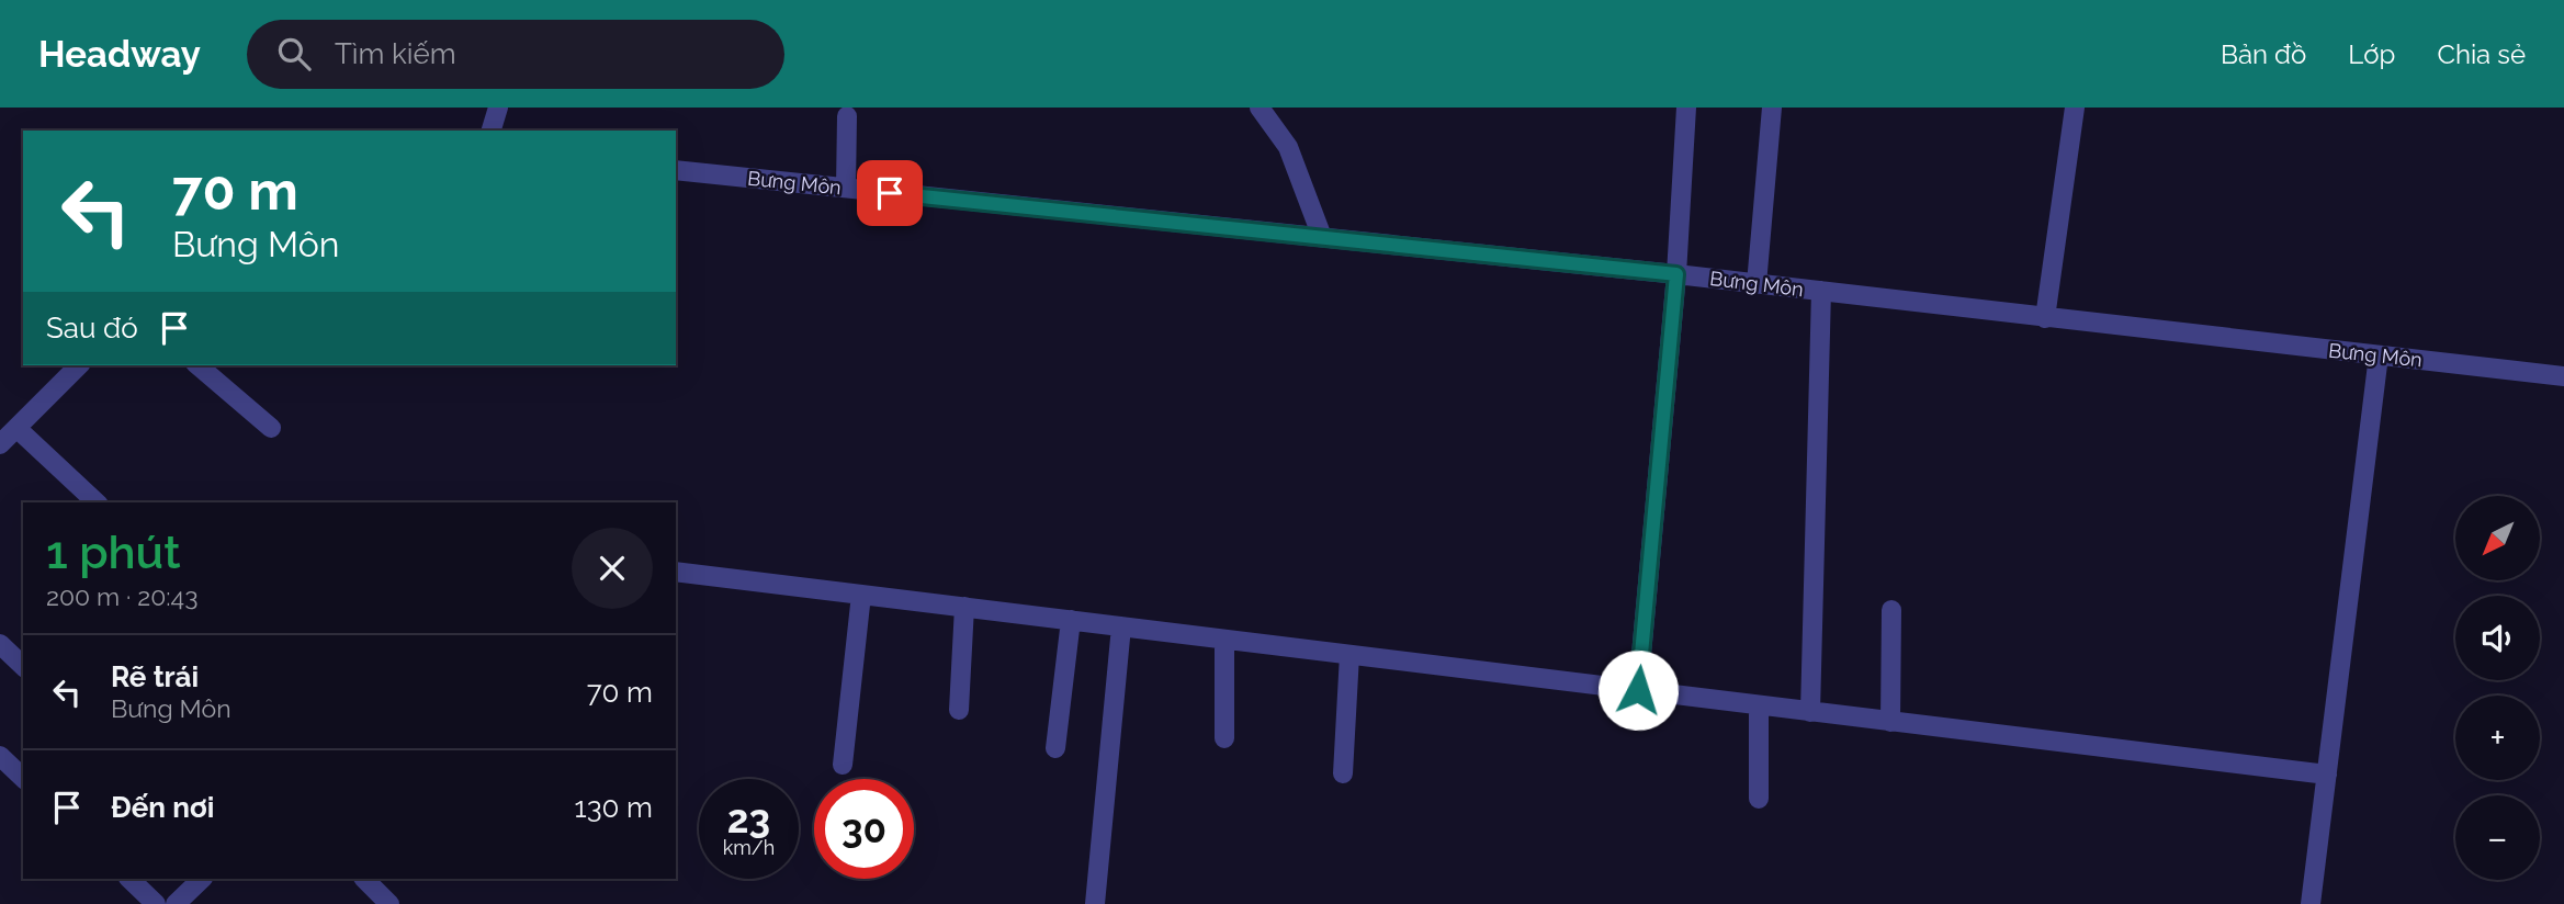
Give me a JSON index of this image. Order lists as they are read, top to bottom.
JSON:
{
  "streets": {
    "street": ["Bưng Môn"]
  },
  "north": "bottom left",
  "page": {
    "header": "Headway",
    "search": "Tìm kiếm",
    "nav": ["Bản đồ", "Lớp", "Chia sẻ"],
    "turn": ["70 m", "Bưng Môn"],
    "then": "Sau đó",
    "map_buttons": ["+", "−"],
    "heading": ["1 phút", "200 m · 20:43"],
    "list": [
      {
        "name": "Rẽ trái",
        "note": "Bưng Môn",
        "value": "70 m"
      },
      {
        "name": "Đến nơi",
        "value": "130 m"
      }
    ],
    "speed": "23 km/h",
    "limit": "30"
  }
}
